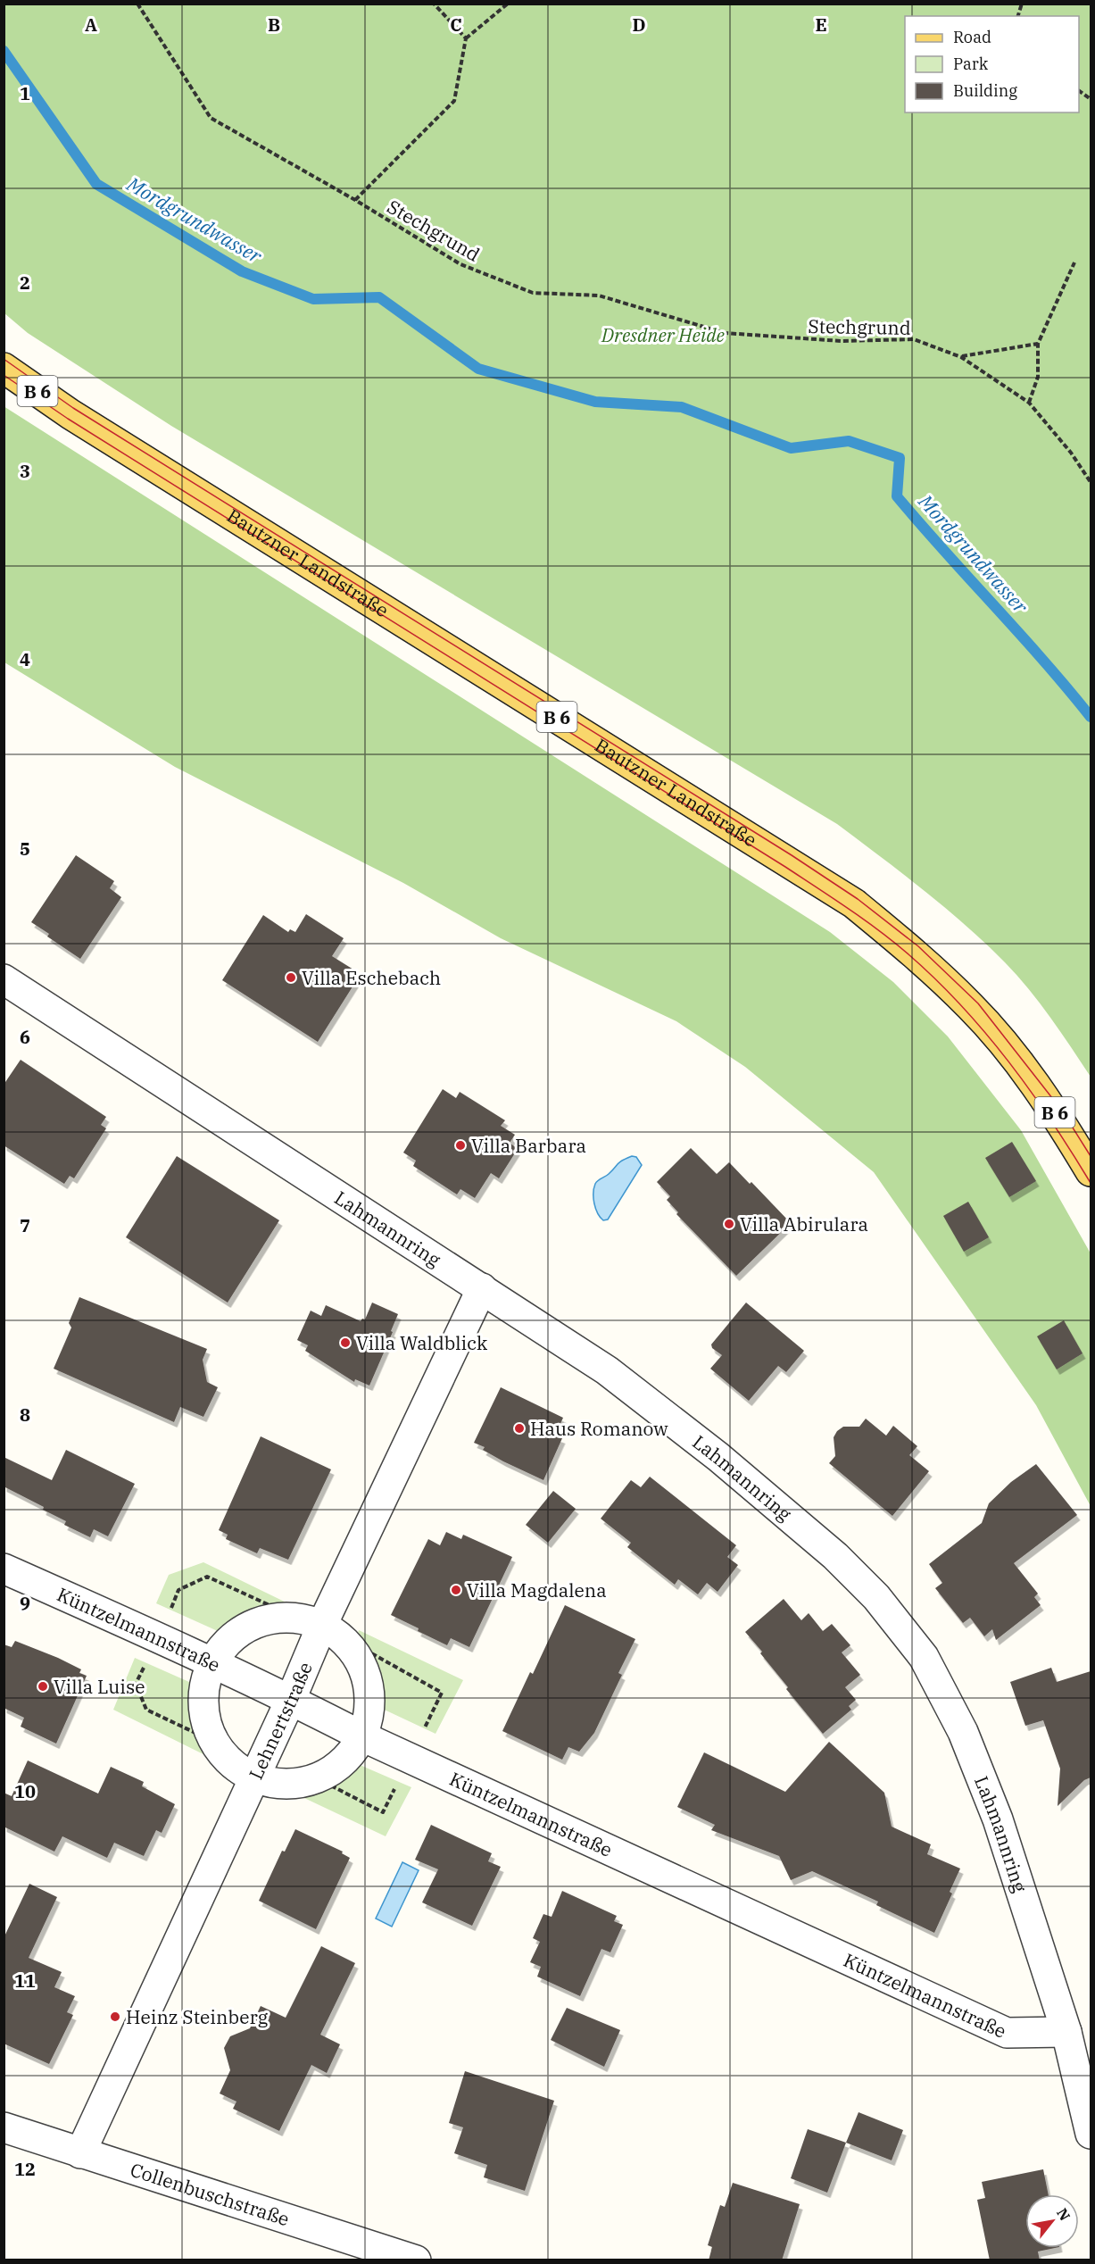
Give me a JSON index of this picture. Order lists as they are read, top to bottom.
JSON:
{
  "streets": {
    "main road": ["B 6", "Bautzner Landstraße"],
    "street": [
      "Lahmannring",
      "Küntzelmannstraße",
      "Lehnertstraße",
      "Collenbuschstraße"
    ],
    "path": ["Stechgrund"]
  },
  "crossings": [
    ["Lahmannring", "Küntzelmannstraße"],
    ["Lahmannring", "Lehnertstraße"],
    ["Küntzelmannstraße", "Lehnertstraße"],
    ["Lehnertstraße", "Collenbuschstraße"]
  ],
  "water": ["Mordgrundwasser"],
  "parks": ["Dresdner Heide"],
  "places": [
    "Villa Eschebach",
    "Villa Barbara",
    "Villa Abirulara",
    "Villa Waldblick",
    "Haus Romanow",
    "Villa Magdalena",
    "Villa Luise",
    "Heinz Steinberg"
  ],
  "legend": ["Road", "Park", "Building"],
  "north": "top right",
  "grid": {
    "columns": [
      "A",
      "B",
      "C",
      "D",
      "E"
    ],
    "rows": [
      "1",
      "2",
      "3",
      "4",
      "5",
      "6",
      "7",
      "8",
      "9",
      "10",
      "11",
      "12"
    ]
  }
}
